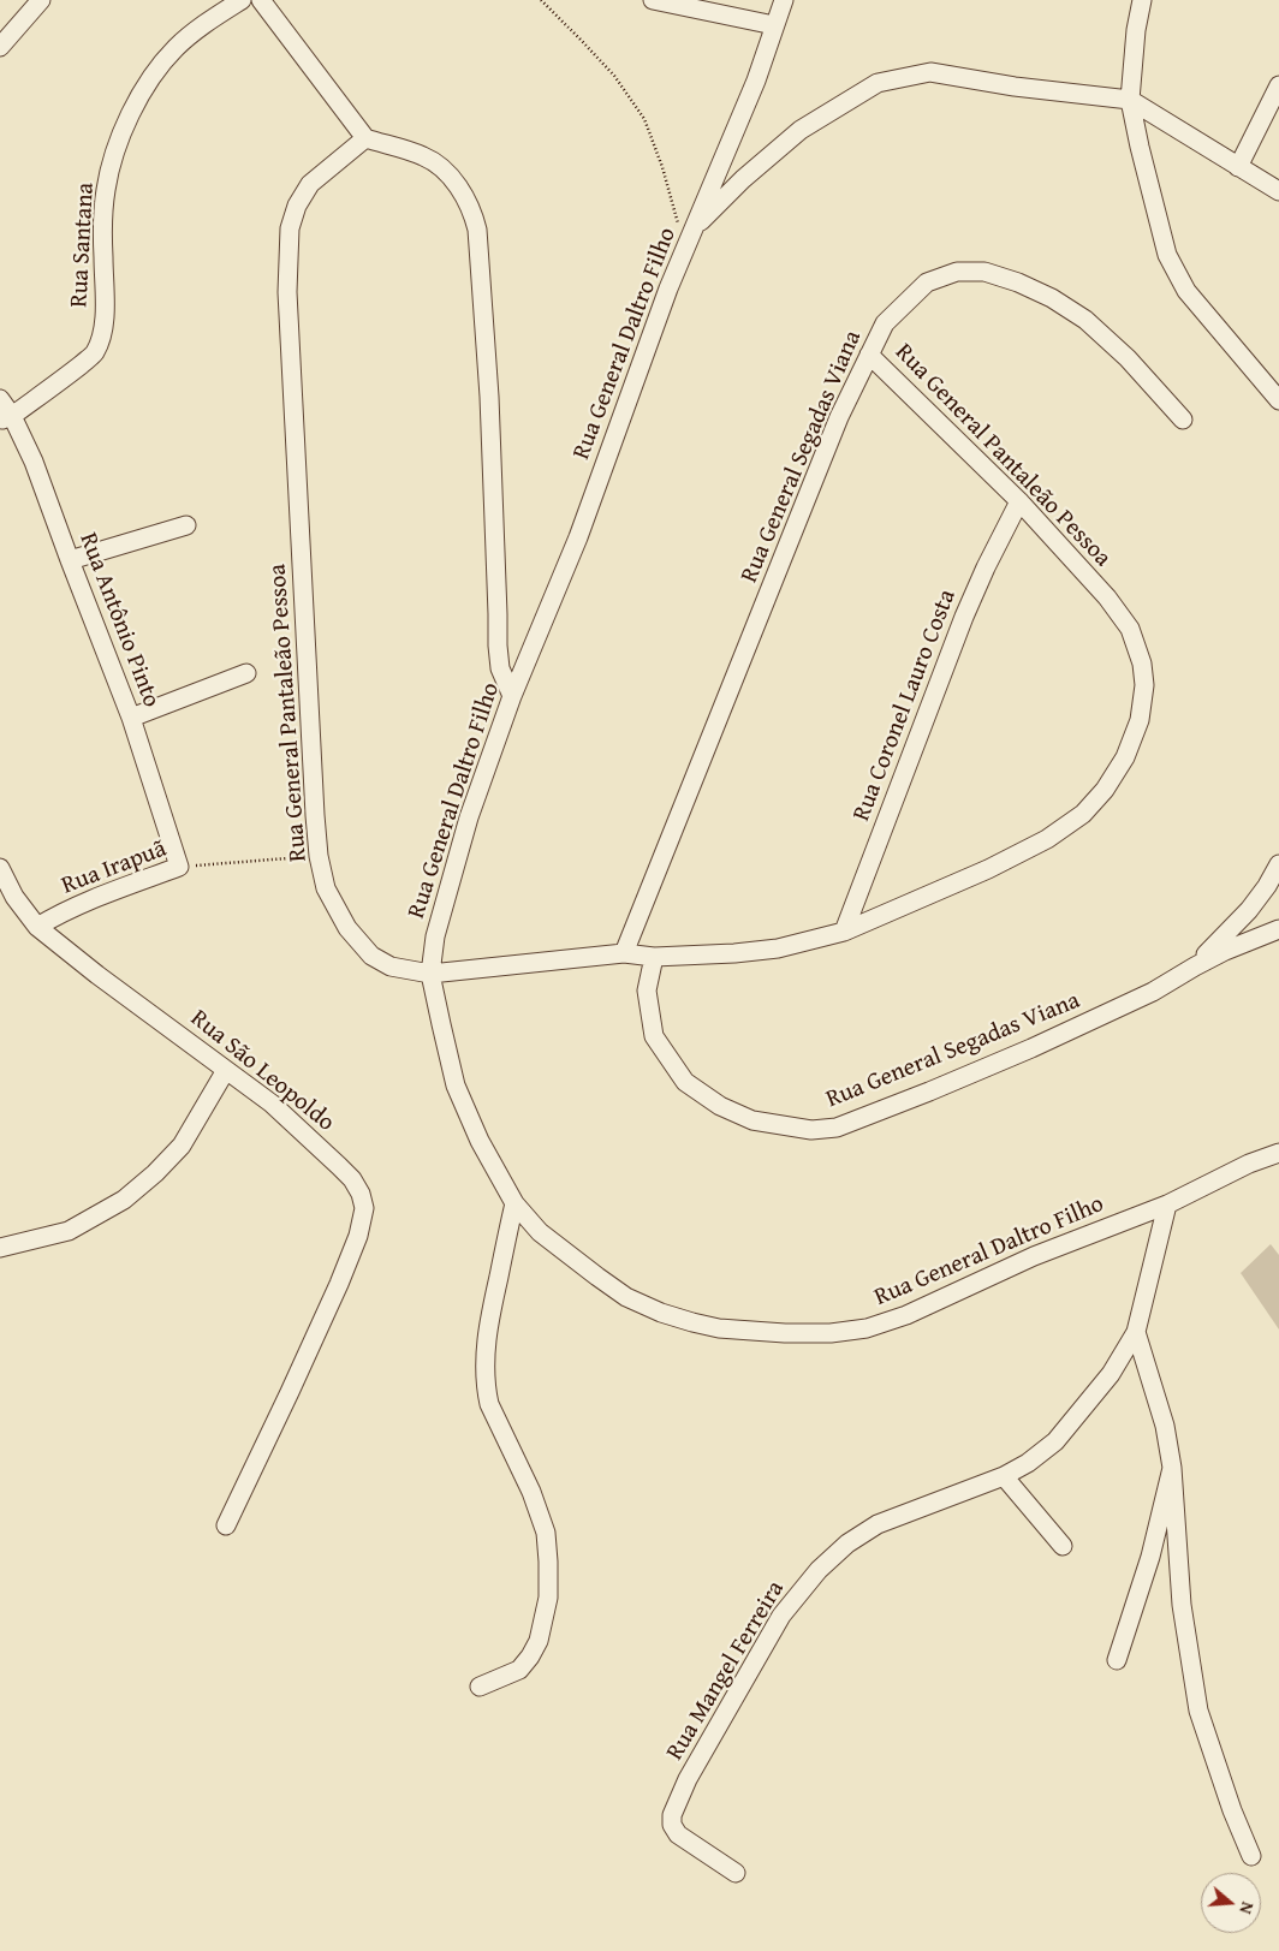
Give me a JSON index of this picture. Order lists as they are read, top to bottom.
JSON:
{
  "streets": {
    "street": [
      "Rua Santana",
      "Rua General Daltro Filho",
      "Rua General Pantaleão Pessoa",
      "Rua General Segadas Viana",
      "Rua Antônio Pinto",
      "Rua Coronel Lauro Costa",
      "Rua Irapuã",
      "Rua São Leopoldo",
      "Rua Mangel Ferreira"
    ]
  },
  "crossings": [
    ["Rua Santana", "Rua Antônio Pinto"],
    ["Rua General Daltro Filho", "Rua General Pantaleão Pessoa"],
    ["Rua General Daltro Filho", "Rua Mangel Ferreira"],
    ["Rua General Pantaleão Pessoa", "Rua General Segadas Viana"],
    ["Rua General Pantaleão Pessoa", "Rua Coronel Lauro Costa"],
    ["Rua General Pantaleão Pessoa", "Rua Irapuã"],
    ["Rua Antônio Pinto", "Rua Irapuã"],
    ["Rua Irapuã", "Rua São Leopoldo"]
  ],
  "north": "right"
}
